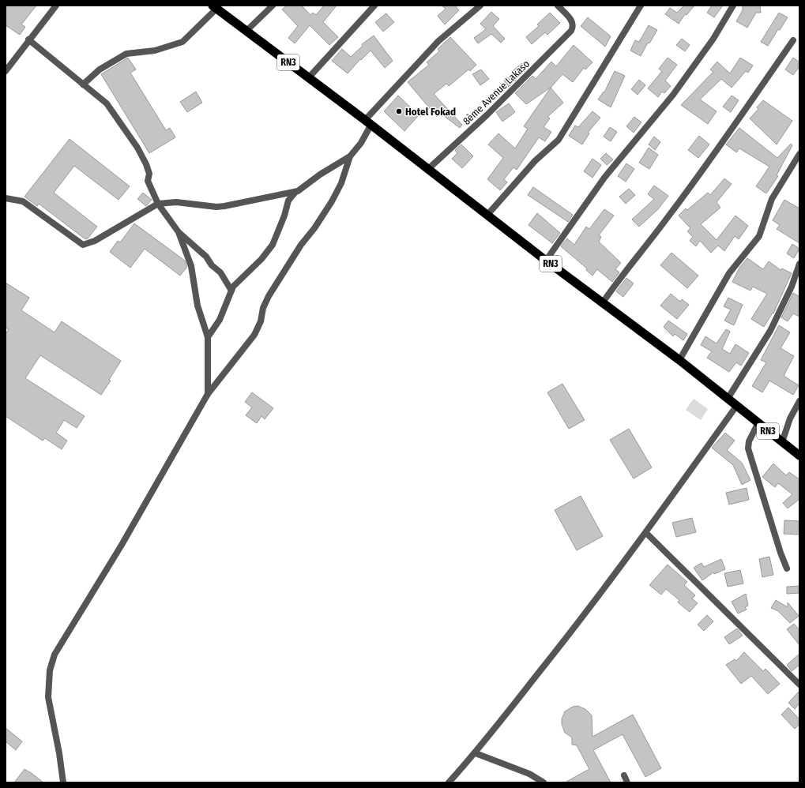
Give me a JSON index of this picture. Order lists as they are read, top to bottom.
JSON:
{
  "streets": {
    "highway": ["RN3"],
    "street": ["8ème Avenue Lakaso"]
  },
  "crossings": [
    ["RN3", "8ème Avenue Lakaso"]
  ],
  "places": ["Hotel Fokad"]
}
